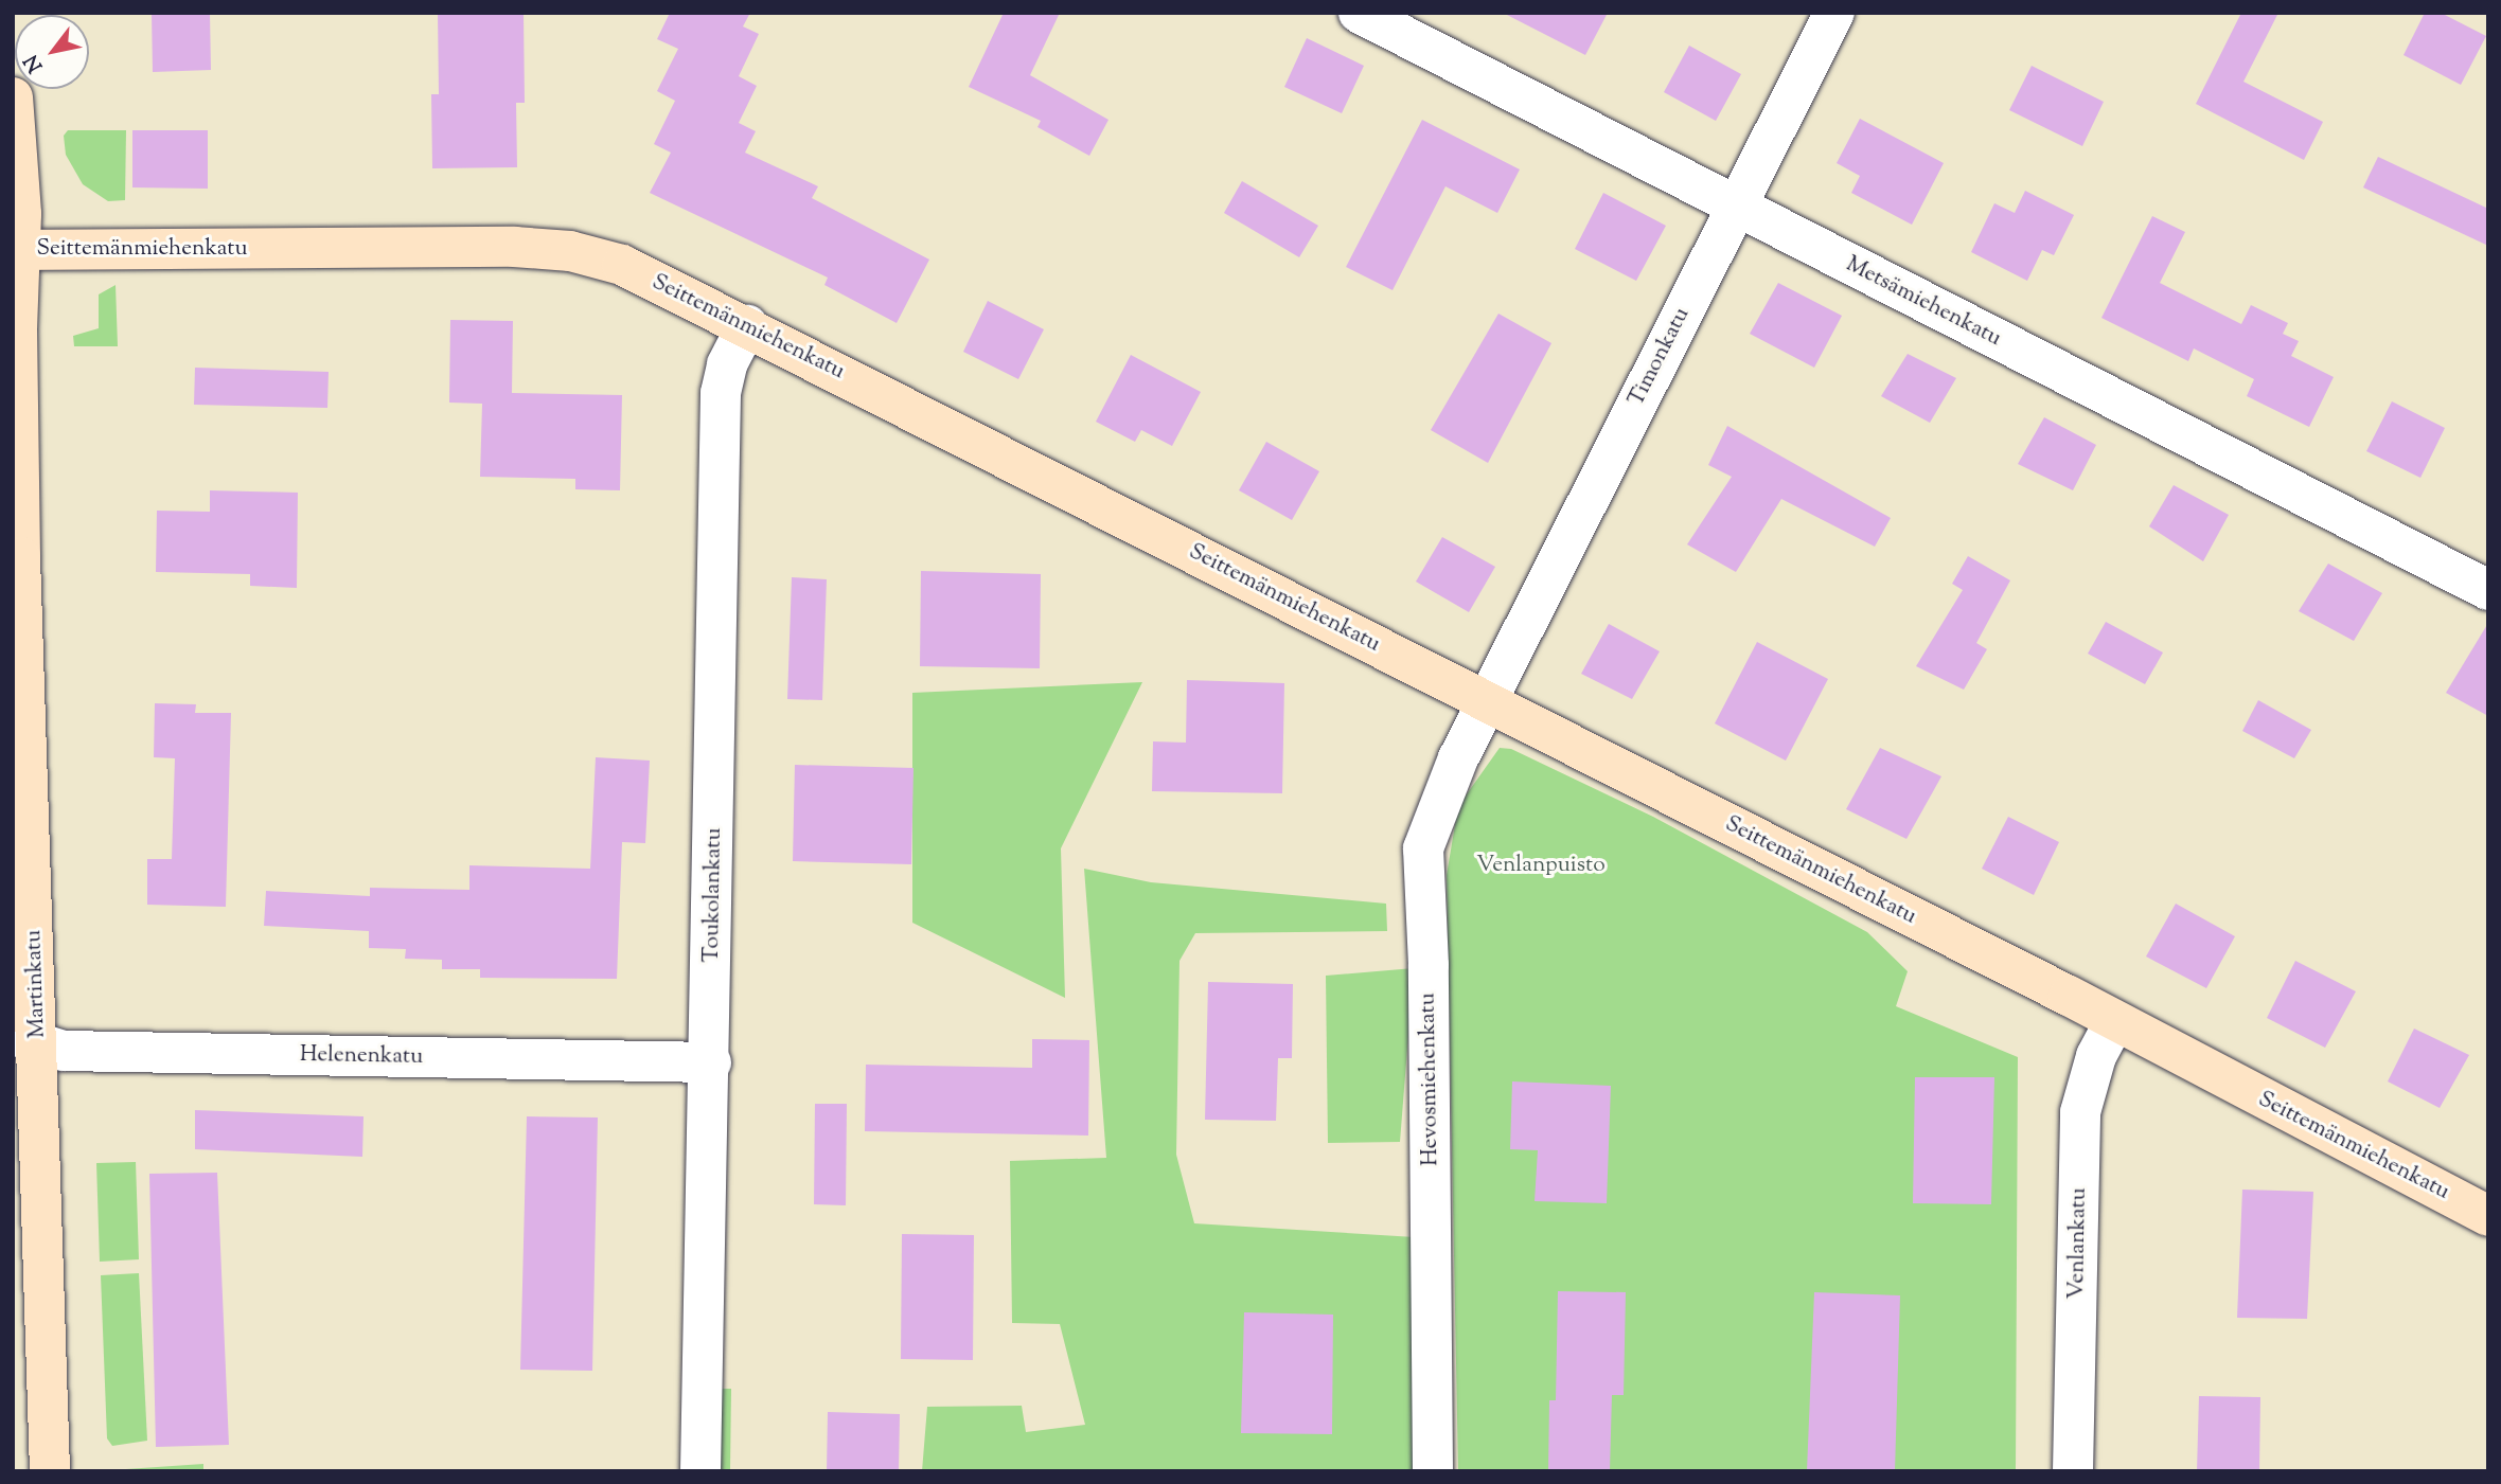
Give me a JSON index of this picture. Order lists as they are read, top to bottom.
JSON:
{
  "streets": {
    "street": [
      "Seittemänmiehenkatu",
      "Metsämiehenkatu",
      "Timonkatu",
      "Toukolankatu",
      "Martinkatu",
      "Helenenkatu",
      "Hevosmiehenkatu",
      "Venlankatu"
    ]
  },
  "crossings": [
    ["Seittemänmiehenkatu", "Timonkatu"],
    ["Seittemänmiehenkatu", "Toukolankatu"],
    ["Seittemänmiehenkatu", "Martinkatu"],
    ["Seittemänmiehenkatu", "Hevosmiehenkatu"],
    ["Seittemänmiehenkatu", "Venlankatu"],
    ["Metsämiehenkatu", "Timonkatu"],
    ["Timonkatu", "Hevosmiehenkatu"],
    ["Toukolankatu", "Helenenkatu"],
    ["Martinkatu", "Helenenkatu"]
  ],
  "parks": ["Venlanpuisto"],
  "north": "bottom left"
}
